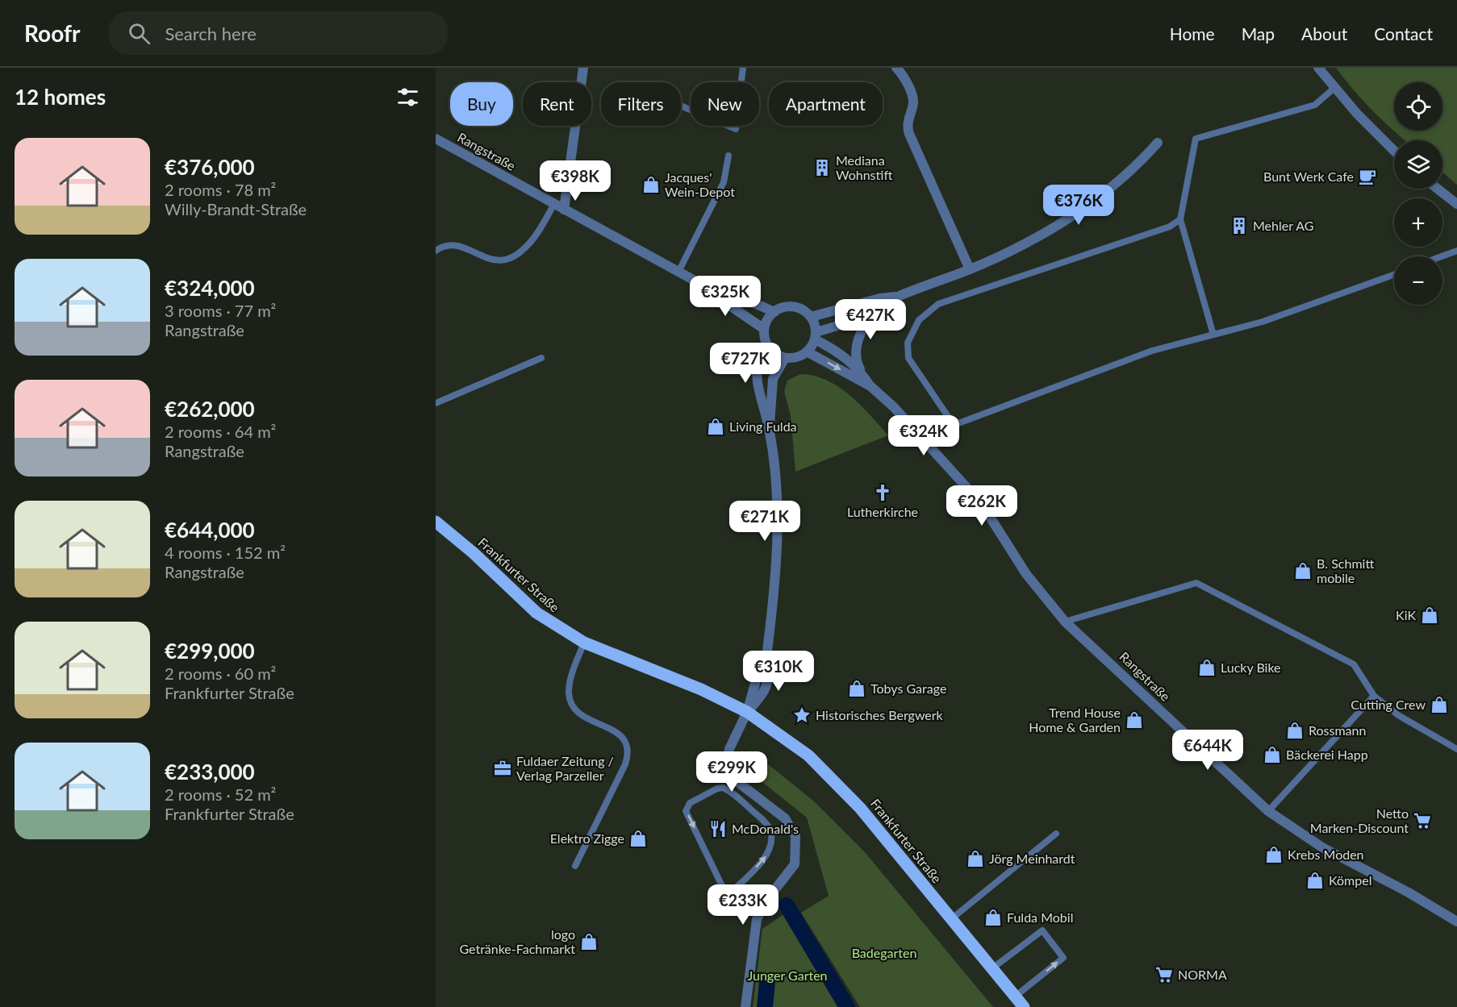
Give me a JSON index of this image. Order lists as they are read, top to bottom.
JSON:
{
  "streets": {
    "main road": ["Frankfurter Straße"],
    "street": ["Rangstraße"]
  },
  "parks": ["Badegarten", "Junger Garten"],
  "places": {
    "building": ["Mediana Wohnstift", "Mehler AG"],
    "cafe": ["Bunt Werk Cafe"],
    "shop": [
      "Jacques' Wein-Depot",
      "Living Fulda",
      "B. Schmitt mobile",
      "KiK",
      "Lucky Bike",
      "Tobys Garage",
      "Cutting Crew",
      "Trend House Home & Garden",
      "Rossmann",
      "Bäckerei Happ",
      "Elektro Zigge",
      "Krebs Moden",
      "Jörg Meinhardt",
      "Kömpel",
      "Fulda Mobil",
      "logo Getränke-Fachmarkt"
    ],
    "church": ["Lutherkirche"],
    "place": ["Historisches Bergwerk"],
    "office": ["Fuldaer Zeitung / Verlag Parzeller"],
    "supermarket": ["Netto Marken-Discount", "NORMA"],
    "restaurant": ["McDonald's"]
  },
  "page": {
    "header": "Roofr",
    "search": "Search here",
    "nav": [
      "Home",
      "Map",
      "About",
      "Contact"
    ],
    "heading": "12 homes",
    "map_buttons": ["+", "−"],
    "chip": [
      "Buy",
      "Rent",
      "Filters",
      "New",
      "Apartment"
    ],
    "list": [
      {
        "name": "€376,000",
        "note": "2 rooms · 78 m² · Willy-Brandt-Straße"
      },
      {
        "name": "€324,000",
        "note": "3 rooms · 77 m² · Rangstraße"
      },
      {
        "name": "€262,000",
        "note": "2 rooms · 64 m² · Rangstraße"
      },
      {
        "name": "€644,000",
        "note": "4 rooms · 152 m² · Rangstraße"
      },
      {
        "name": "€299,000",
        "note": "2 rooms · 60 m² · Frankfurter Straße"
      },
      {
        "name": "€233,000",
        "note": "2 rooms · 52 m² · Frankfurter Straße"
      }
    ],
    "price": [
      "€398K",
      "€376K",
      "€325K",
      "€427K",
      "€727K",
      "€324K",
      "€262K",
      "€271K",
      "€310K",
      "€644K",
      "€299K",
      "€233K"
    ]
  }
}
